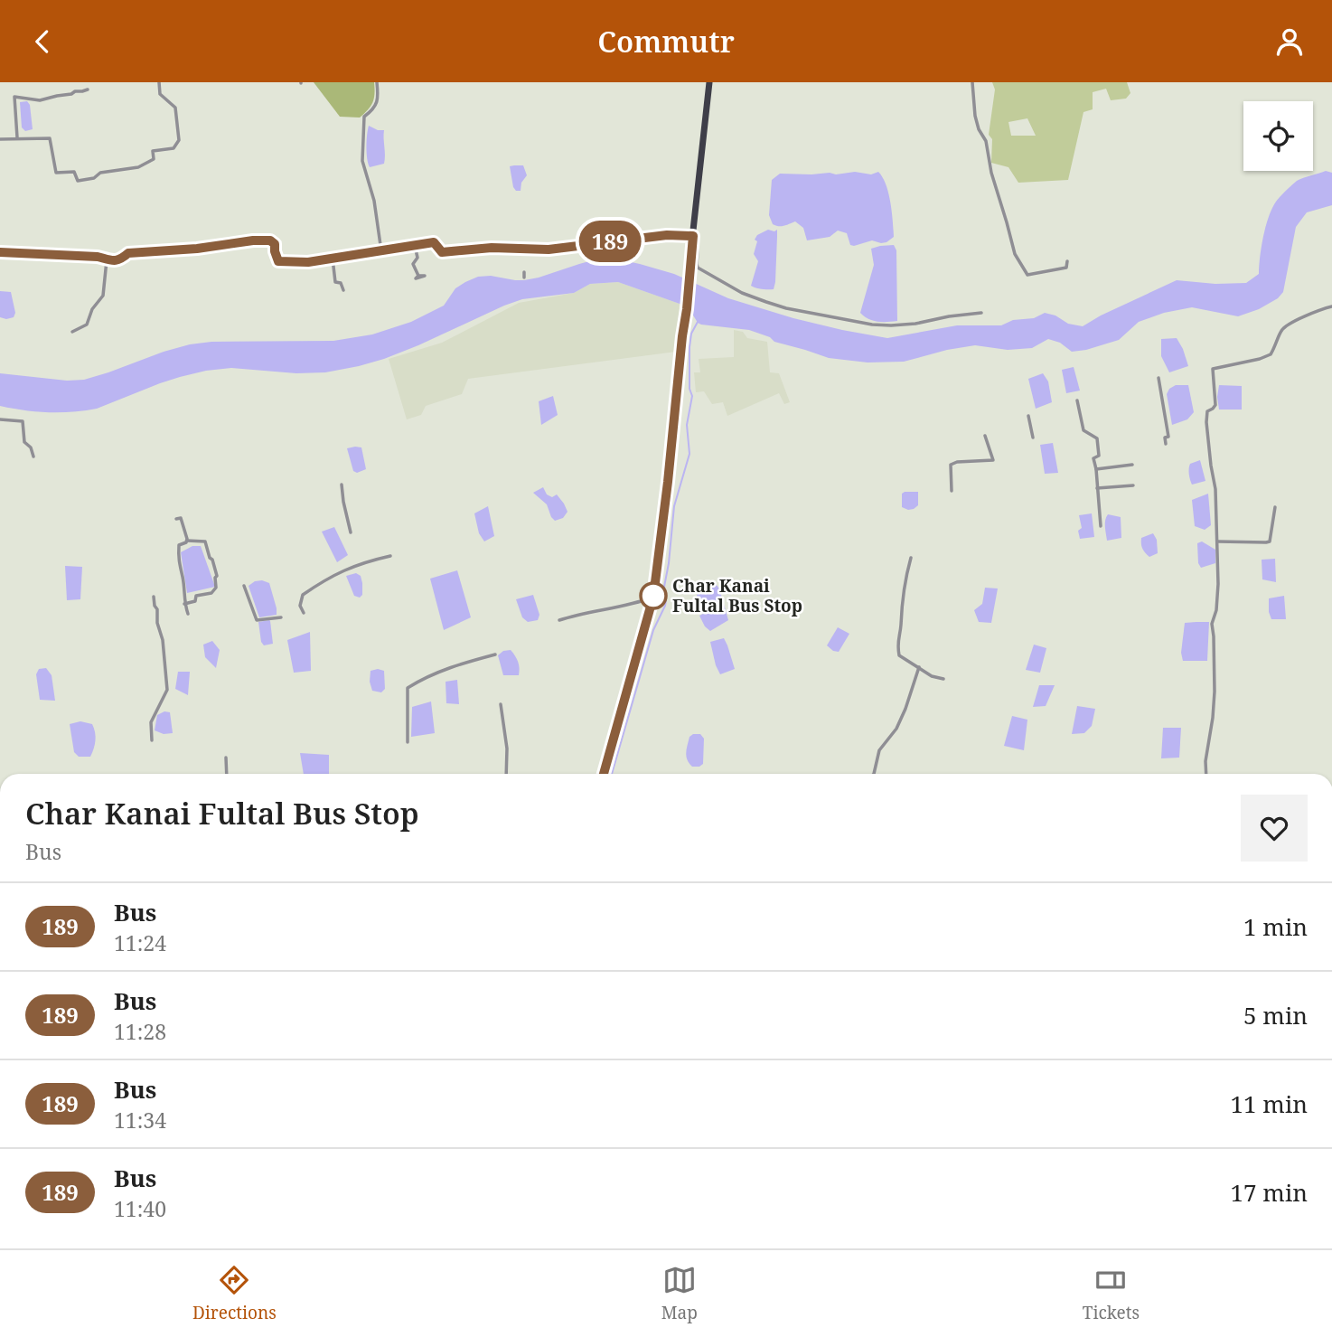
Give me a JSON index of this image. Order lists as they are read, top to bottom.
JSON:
{
  "places": ["Char Kanai Fultal Bus Stop"],
  "lines": ["bus line 189"],
  "page": {
    "header": "Commutr",
    "on_map": "189",
    "heading": ["Char Kanai Fultal Bus Stop", "Bus"],
    "list": [
      {
        "mark": "189",
        "name": "Bus",
        "note": "11:24",
        "value": "1 min"
      },
      {
        "mark": "189",
        "name": "Bus",
        "note": "11:28",
        "value": "5 min"
      },
      {
        "mark": "189",
        "name": "Bus",
        "note": "11:34",
        "value": "11 min"
      },
      {
        "mark": "189",
        "name": "Bus",
        "note": "11:40",
        "value": "17 min"
      }
    ],
    "tabs": ["Directions", "Map", "Tickets"]
  }
}
